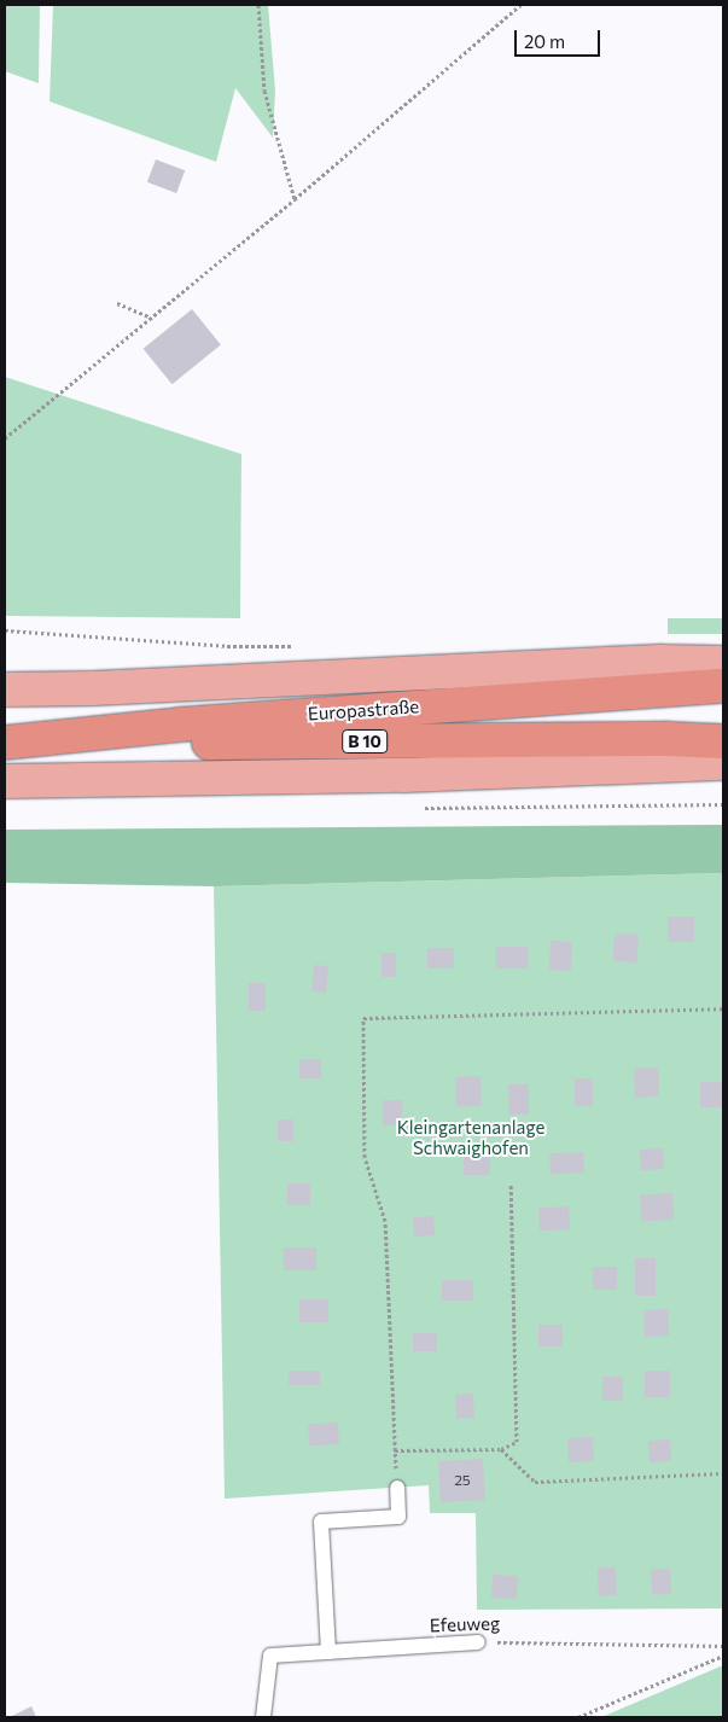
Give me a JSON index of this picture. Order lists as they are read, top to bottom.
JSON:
{
  "streets": {
    "highway": ["Europastraße", "B 10"],
    "lane": ["Efeuweg"]
  },
  "parks": ["Kleingartenanlage Schwaighofen"],
  "house_numbers": ["25"],
  "scale_bar": "20 m"
}
